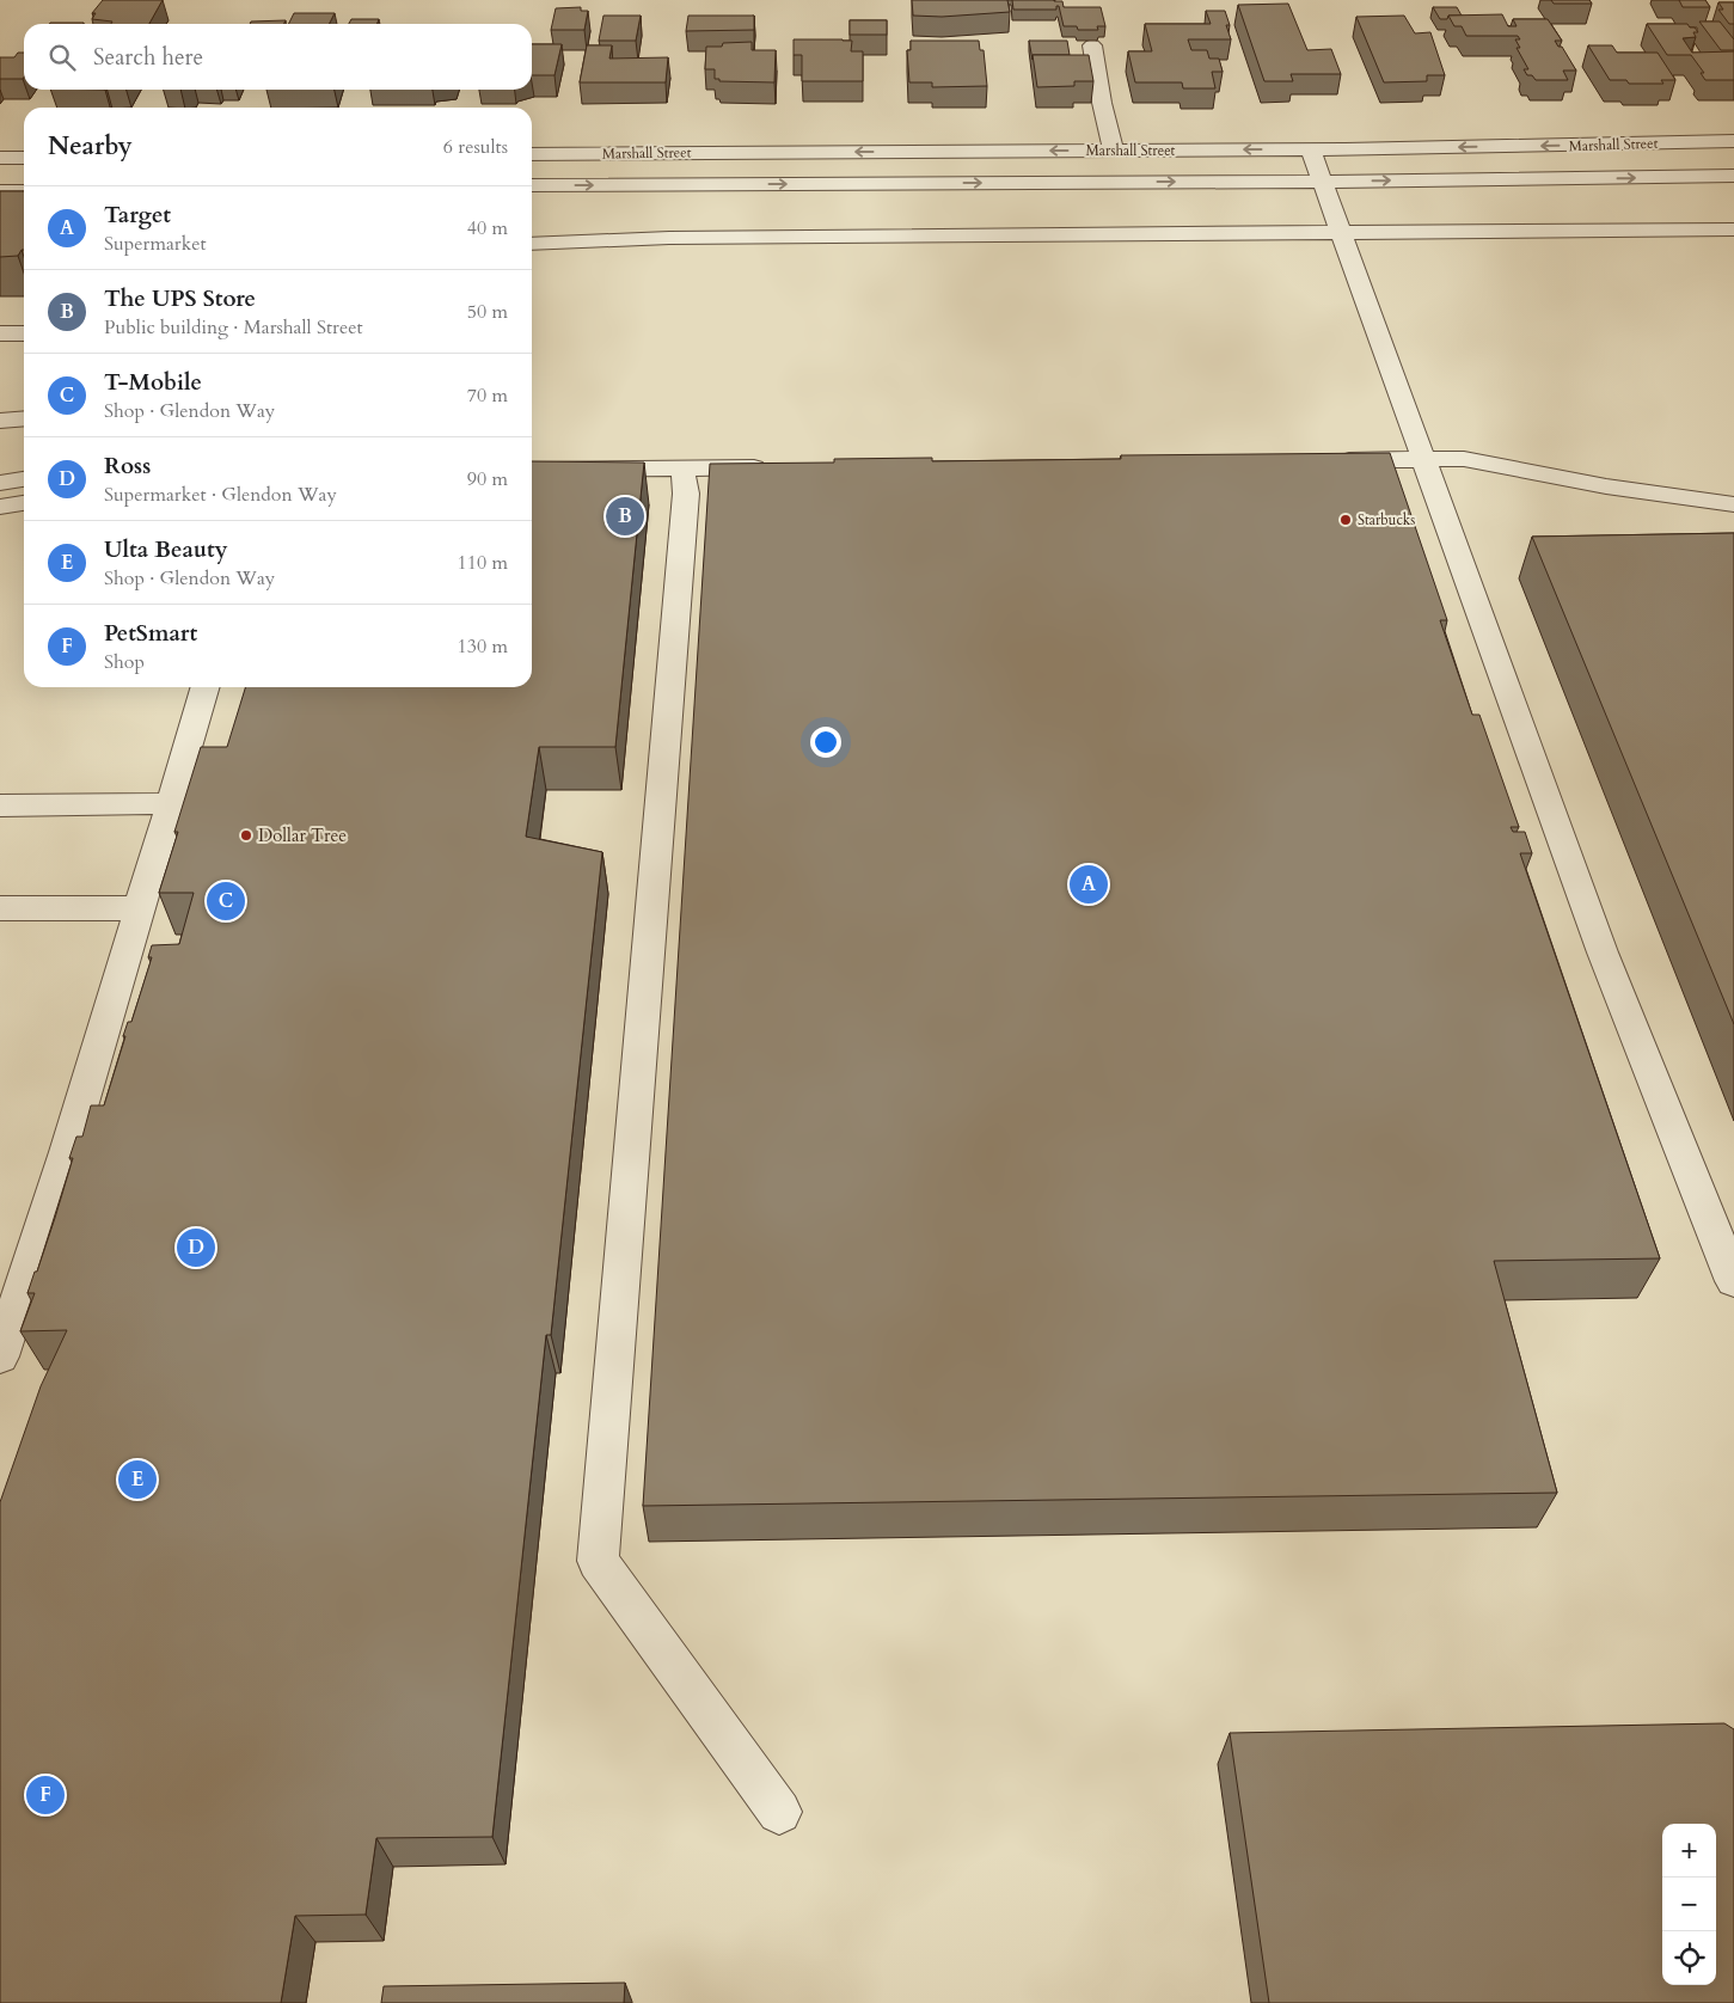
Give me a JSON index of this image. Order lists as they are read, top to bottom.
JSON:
{
  "streets": {
    "street": ["Marshall Street"]
  },
  "places": ["Starbucks", "Dollar Tree"],
  "page": {
    "search": "Search here",
    "heading": ["Nearby", "6 results"],
    "list": [
      {
        "mark": "A",
        "name": "Target",
        "note": "Supermarket",
        "value": "40 m"
      },
      {
        "mark": "B",
        "name": "The UPS Store",
        "note": "Public building · Marshall Street",
        "value": "50 m"
      },
      {
        "mark": "C",
        "name": "T-Mobile",
        "note": "Shop · Glendon Way",
        "value": "70 m"
      },
      {
        "mark": "D",
        "name": "Ross",
        "note": "Supermarket · Glendon Way",
        "value": "90 m"
      },
      {
        "mark": "E",
        "name": "Ulta Beauty",
        "note": "Shop · Glendon Way",
        "value": "110 m"
      },
      {
        "mark": "F",
        "name": "PetSmart",
        "note": "Shop",
        "value": "130 m"
      }
    ],
    "pins": [
      "B",
      "A",
      "C",
      "D",
      "E",
      "F"
    ],
    "map_buttons": ["+", "−"]
  }
}
